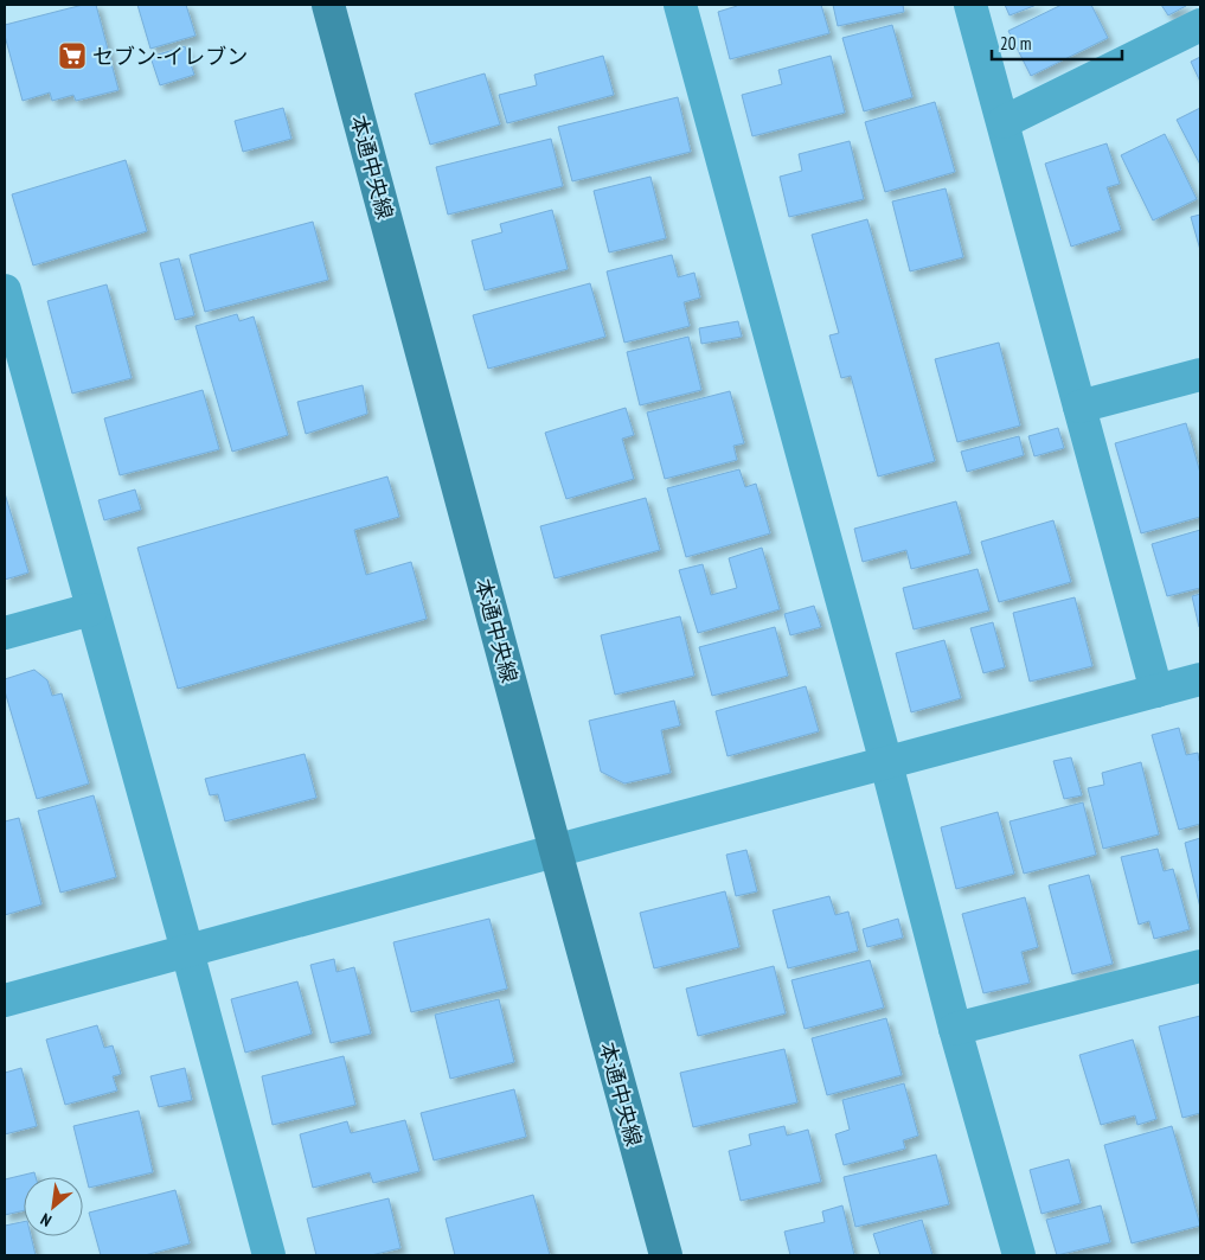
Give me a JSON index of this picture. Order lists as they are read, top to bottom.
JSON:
{
  "streets": {
    "street": ["本通中央線"]
  },
  "places": {
    "supermarket": ["セブン-イレブン"]
  },
  "scale_bar": "20 m",
  "north": "bottom left"
}
